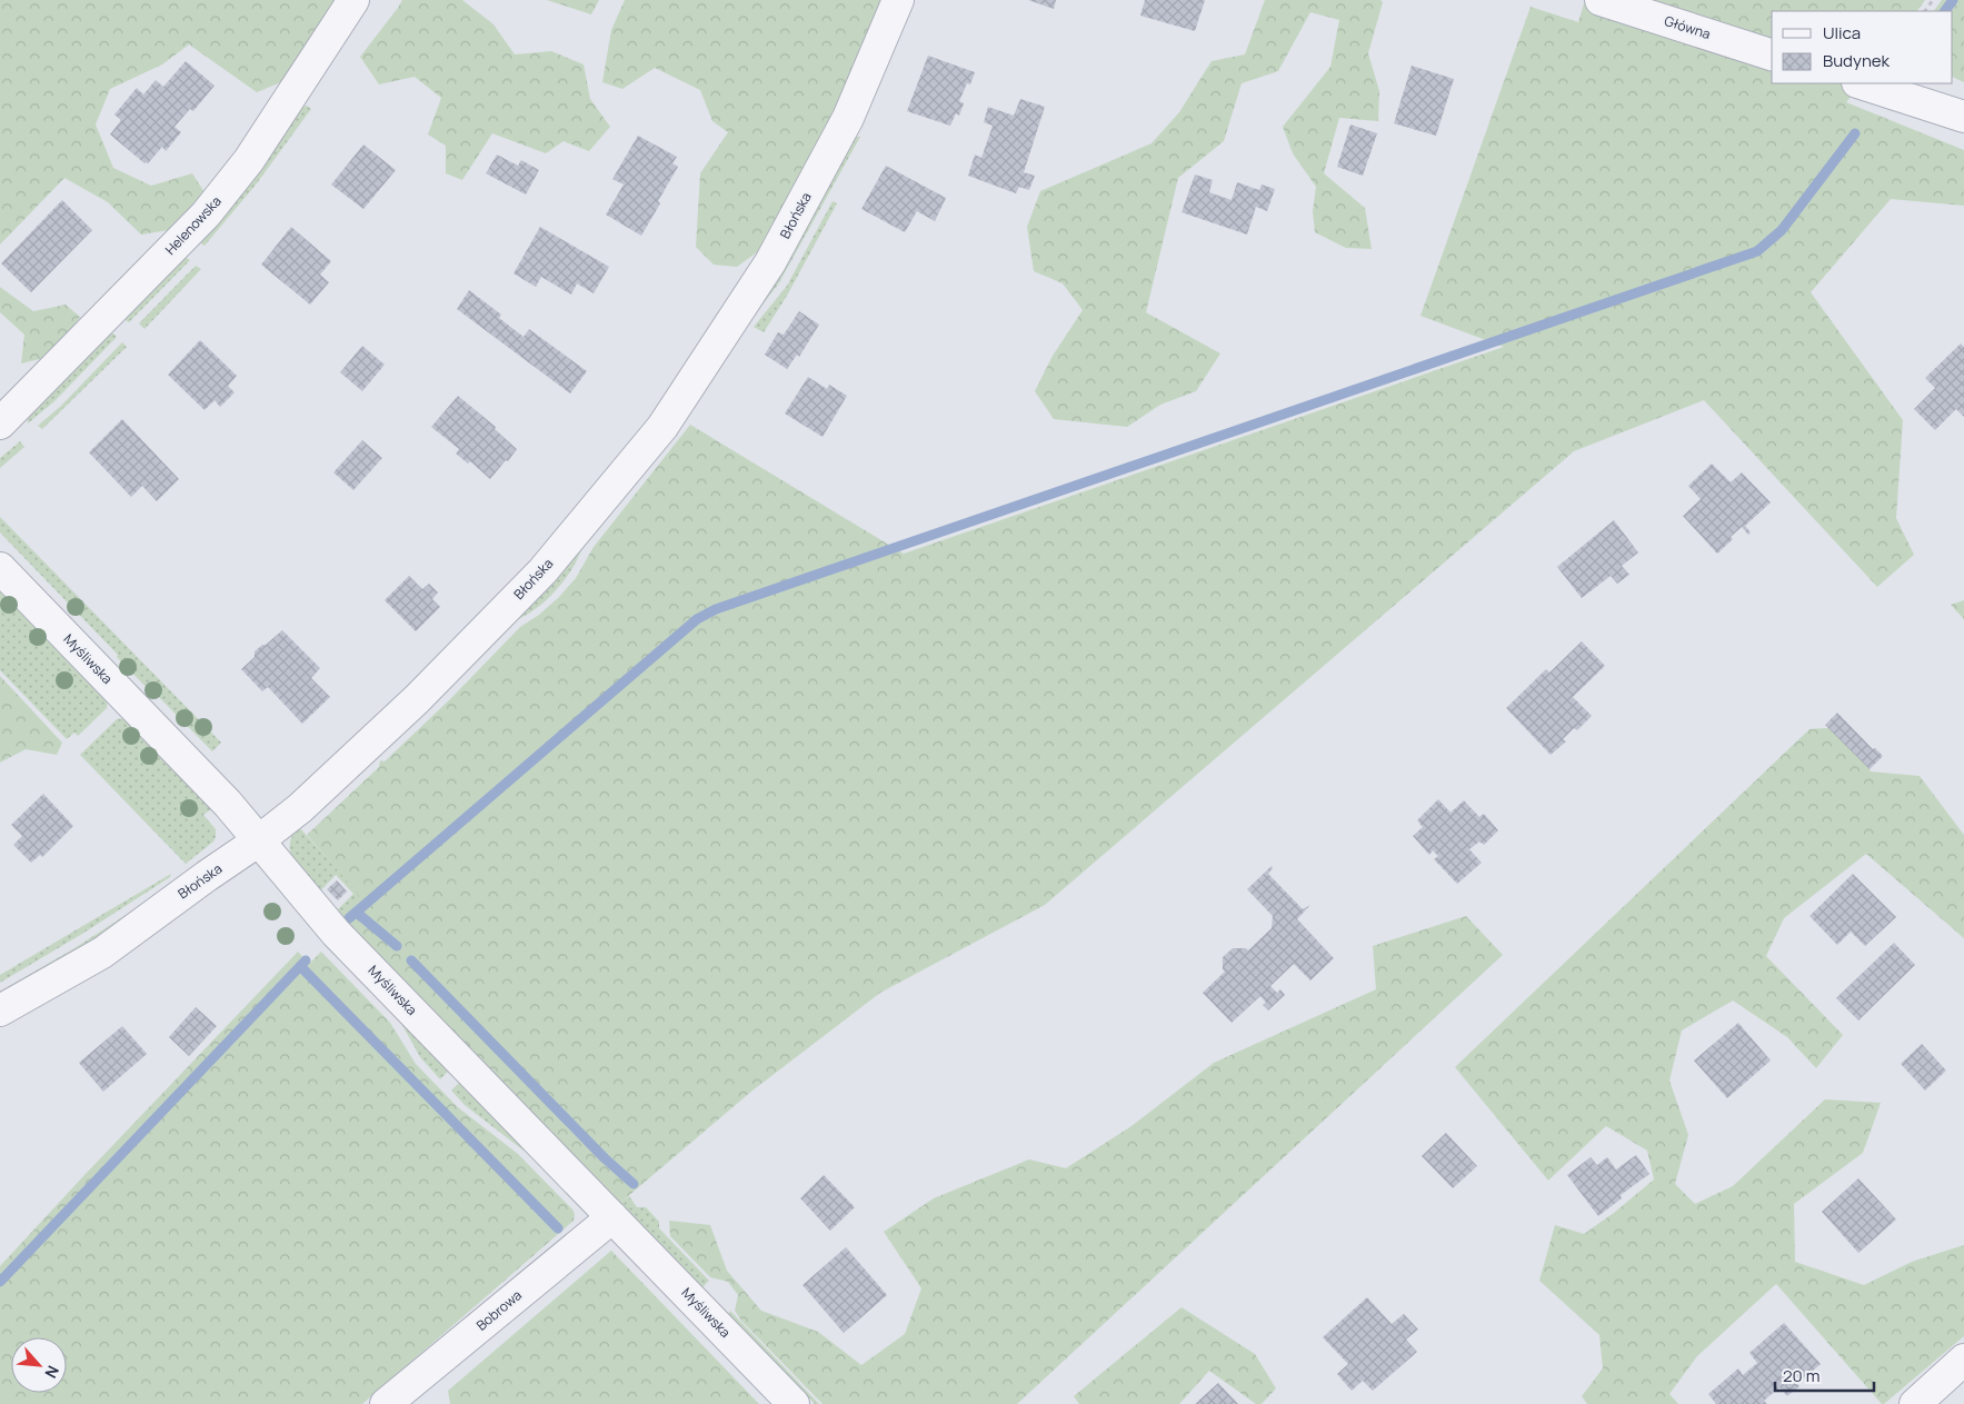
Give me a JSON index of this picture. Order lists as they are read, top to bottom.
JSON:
{
  "streets": {
    "street": [
      "Główna",
      "Błońska",
      "Helenowska",
      "Myśliwska",
      "Bobrowa"
    ]
  },
  "crossings": [
    ["Błońska", "Myśliwska"],
    ["Myśliwska", "Bobrowa"]
  ],
  "legend": ["Ulica", "Budynek"],
  "scale_bar": "20 m",
  "north": "bottom right"
}
